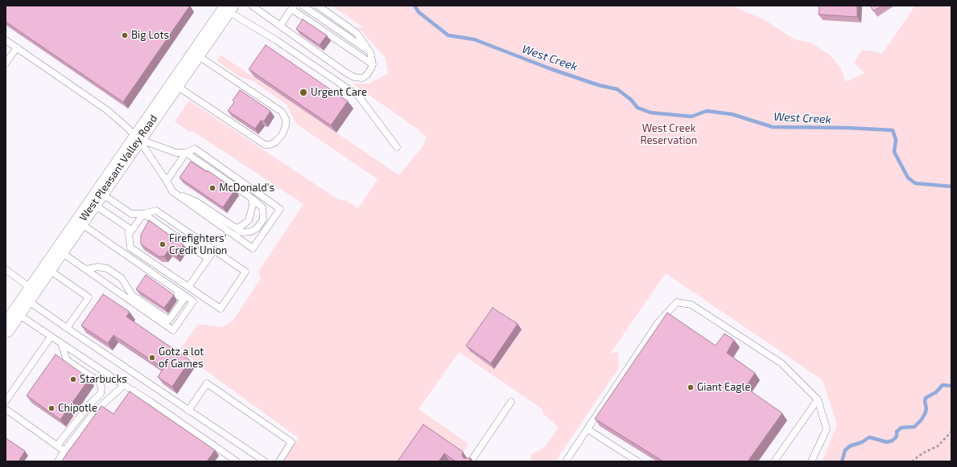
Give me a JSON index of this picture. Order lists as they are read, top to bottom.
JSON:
{
  "streets": {
    "main road": ["West Pleasant Valley Road"]
  },
  "water": ["West Creek"],
  "parks": ["West Creek Reservation"],
  "places": [
    "Big Lots",
    "Urgent Care",
    "McDonald's",
    "Firefighters' Credit Union",
    "Gotz a lot of Games",
    "Starbucks",
    "Giant Eagle",
    "Chipotle"
  ]
}
